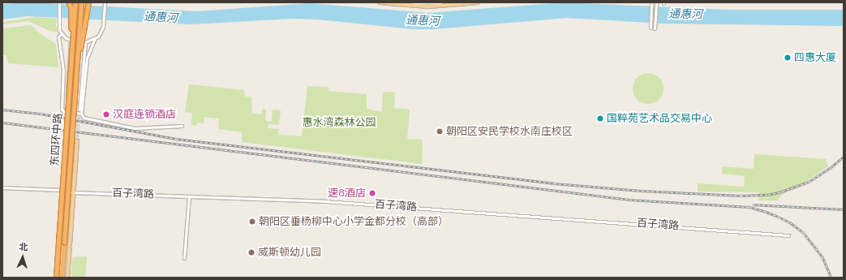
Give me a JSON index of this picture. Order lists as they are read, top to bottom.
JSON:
{
  "streets": {
    "highway": ["东四环中路"],
    "street": ["百子湾路"]
  },
  "crossings": [
    ["东四环中路", "百子湾路"]
  ],
  "water": ["通惠河"],
  "parks": ["惠水湾森林公园"],
  "places": [
    "四惠大厦",
    "汉庭连锁酒店",
    "国粹苑艺术品交易中心",
    "朝阳区安民学校水南庄校区",
    "速8酒店",
    "朝阳区垂杨柳中心小学金都分校（高部）",
    "威斯顿幼儿园"
  ],
  "north": "top"
}
